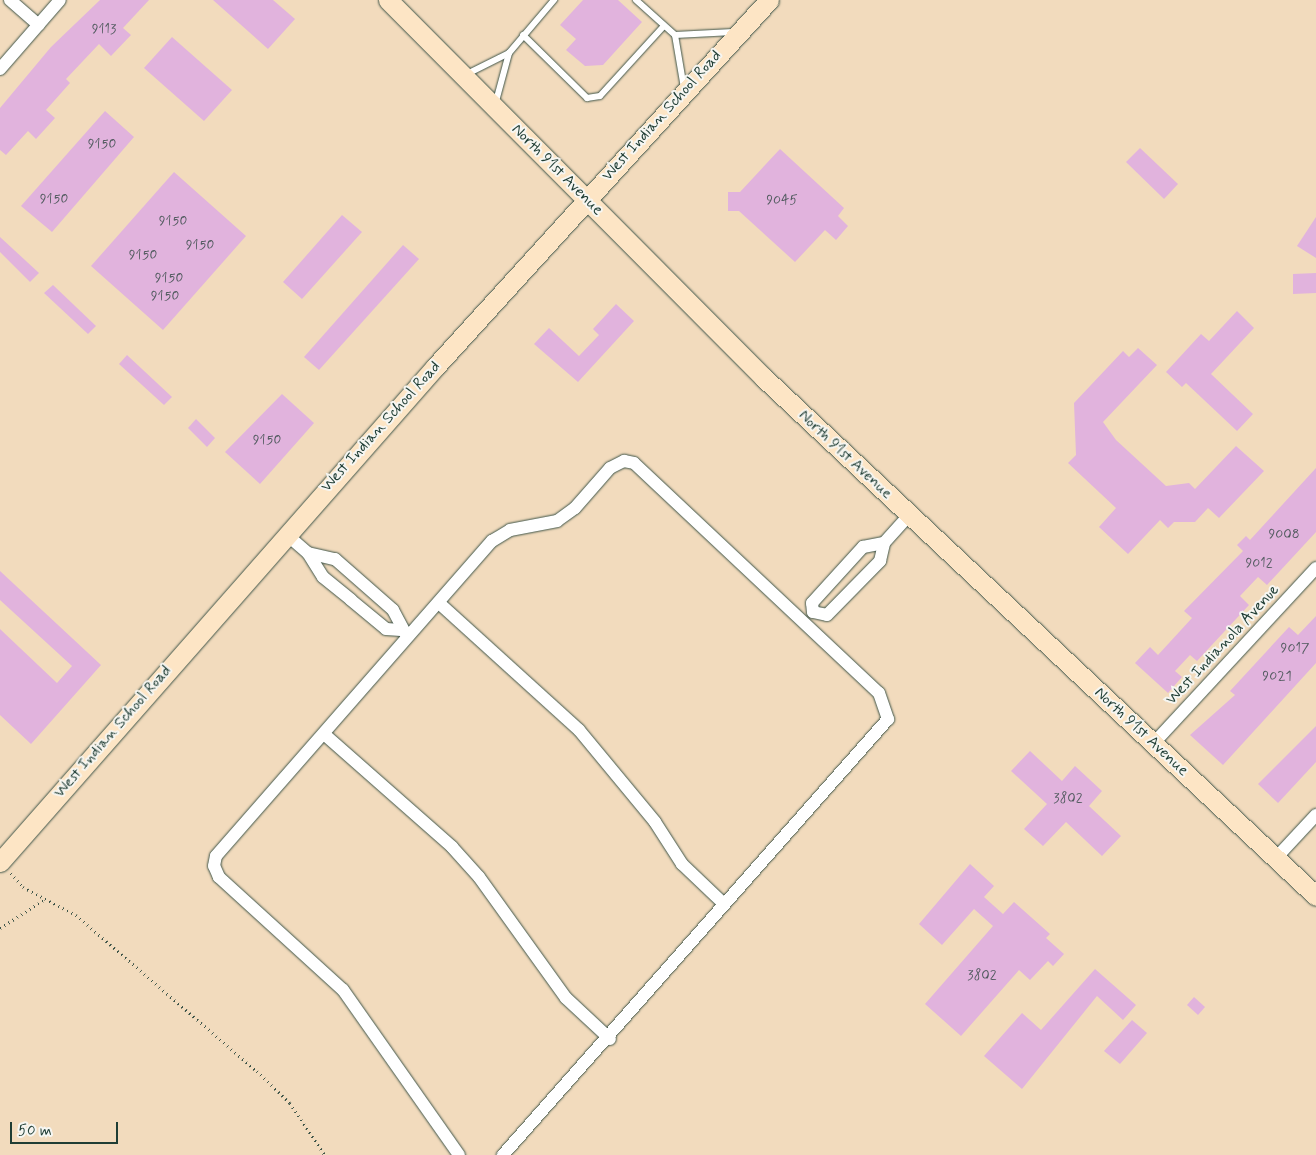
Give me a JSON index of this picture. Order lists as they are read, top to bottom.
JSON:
{
  "streets": {
    "main road": ["West Indian School Road", "North 91st Avenue"],
    "street": ["West Indianola Avenue"]
  },
  "crossings": [
    ["West Indian School Road", "North 91st Avenue"],
    ["North 91st Avenue", "West Indianola Avenue"]
  ],
  "house_numbers": [
    "9113",
    "9150",
    "9150",
    "9045",
    "9150",
    "9150",
    "9150",
    "9150",
    "9150",
    "9150",
    "9008",
    "9012",
    "9017",
    "9021",
    "3802",
    "3802"
  ],
  "scale_bar": "50 m"
}
